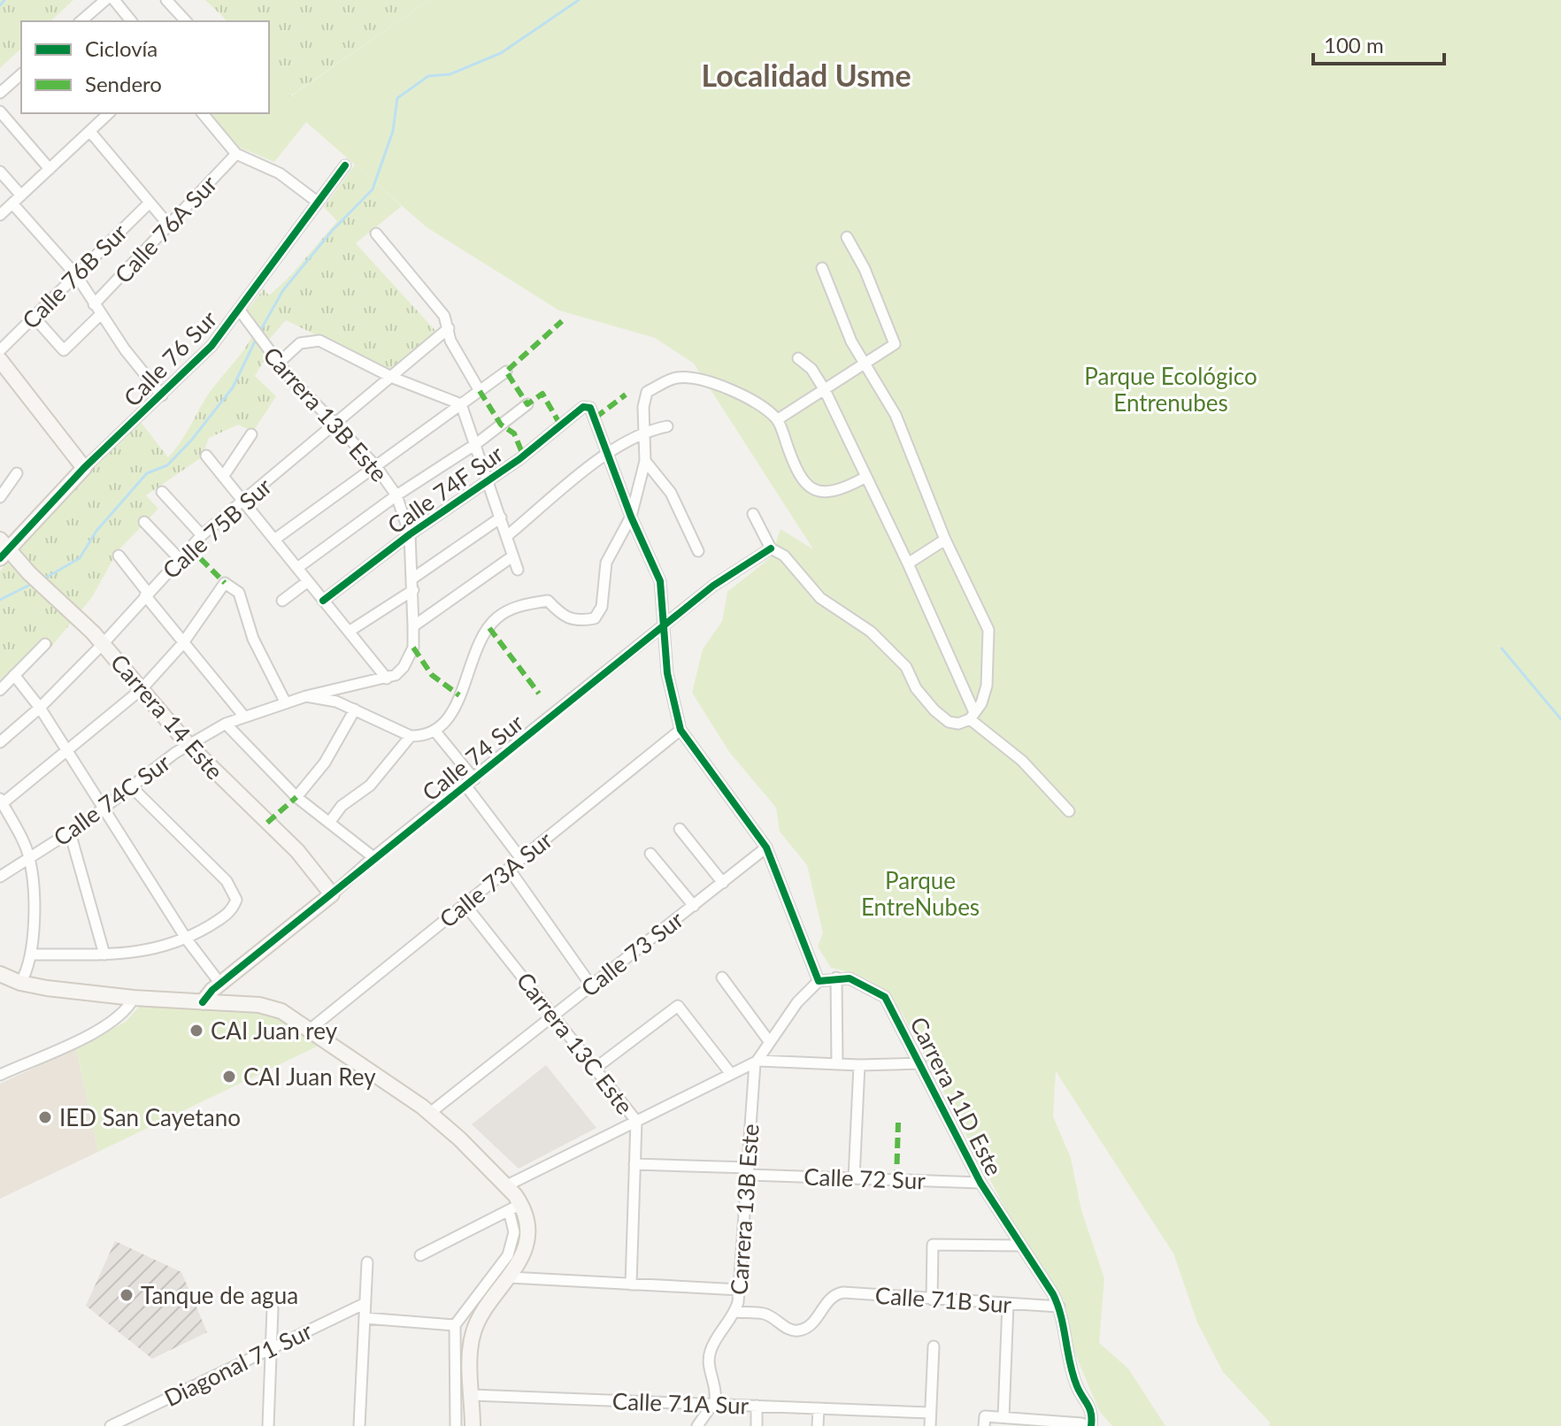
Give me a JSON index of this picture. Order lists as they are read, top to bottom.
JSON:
{
  "streets": {
    "street": [
      "Calle 76A Sur",
      "Calle 76B Sur",
      "Calle 76 Sur",
      "Carrera 13B Este",
      "Calle 74F Sur",
      "Calle 75B Sur",
      "Carrera 14 Este",
      "Calle 74 Sur",
      "Calle 74C Sur",
      "Calle 73A Sur",
      "Calle 73 Sur",
      "Carrera 13C Este",
      "Carrera 11D Este",
      "Calle 72 Sur",
      "Calle 71B Sur",
      "Diagonal 71 Sur",
      "Calle 71A Sur"
    ]
  },
  "crossings": [
    ["Calle 76 Sur", "Carrera 13B Este"],
    ["Calle 76 Sur", "Carrera 14 Este"],
    ["Carrera 13B Este", "Calle 74F Sur"],
    ["Carrera 13B Este", "Calle 75B Sur"],
    ["Carrera 13B Este", "Calle 74C Sur"],
    ["Carrera 13B Este", "Calle 72 Sur"],
    ["Carrera 13B Este", "Calle 71B Sur"],
    ["Carrera 13B Este", "Calle 71A Sur"],
    ["Calle 75B Sur", "Carrera 14 Este"],
    ["Carrera 14 Este", "Calle 74 Sur"],
    ["Carrera 14 Este", "Calle 74C Sur"],
    ["Calle 73A Sur", "Carrera 13C Este"],
    ["Calle 73 Sur", "Carrera 13C Este"],
    ["Carrera 13C Este", "Calle 72 Sur"],
    ["Carrera 11D Este", "Calle 72 Sur"],
    ["Carrera 11D Este", "Calle 71B Sur"]
  ],
  "districts": ["Localidad Usme"],
  "parks": ["Parque Ecológico Entrenubes", "Parque EntreNubes"],
  "places": [
    "CAI Juan rey",
    "CAI Juan Rey",
    "IED San Cayetano",
    "Tanque de agua"
  ],
  "legend": ["Ciclovía", "Sendero"],
  "scale_bar": "100 m"
}
